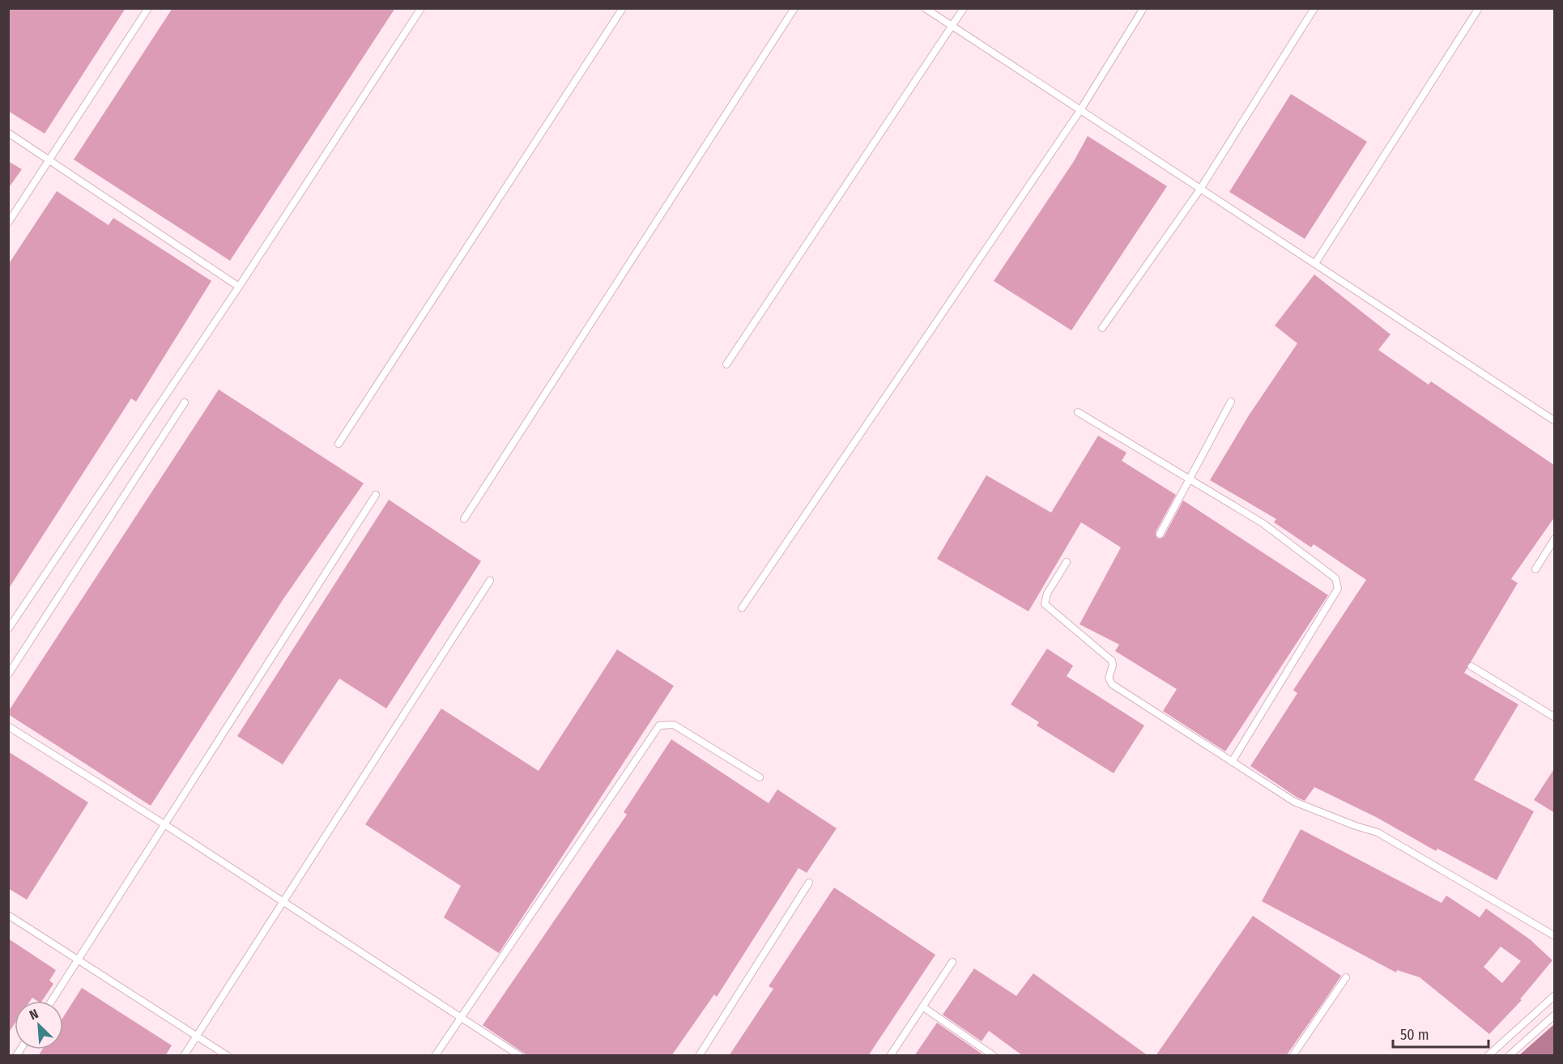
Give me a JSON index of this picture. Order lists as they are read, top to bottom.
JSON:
{
  "scale_bar": "50 m",
  "north": "top left"
}
